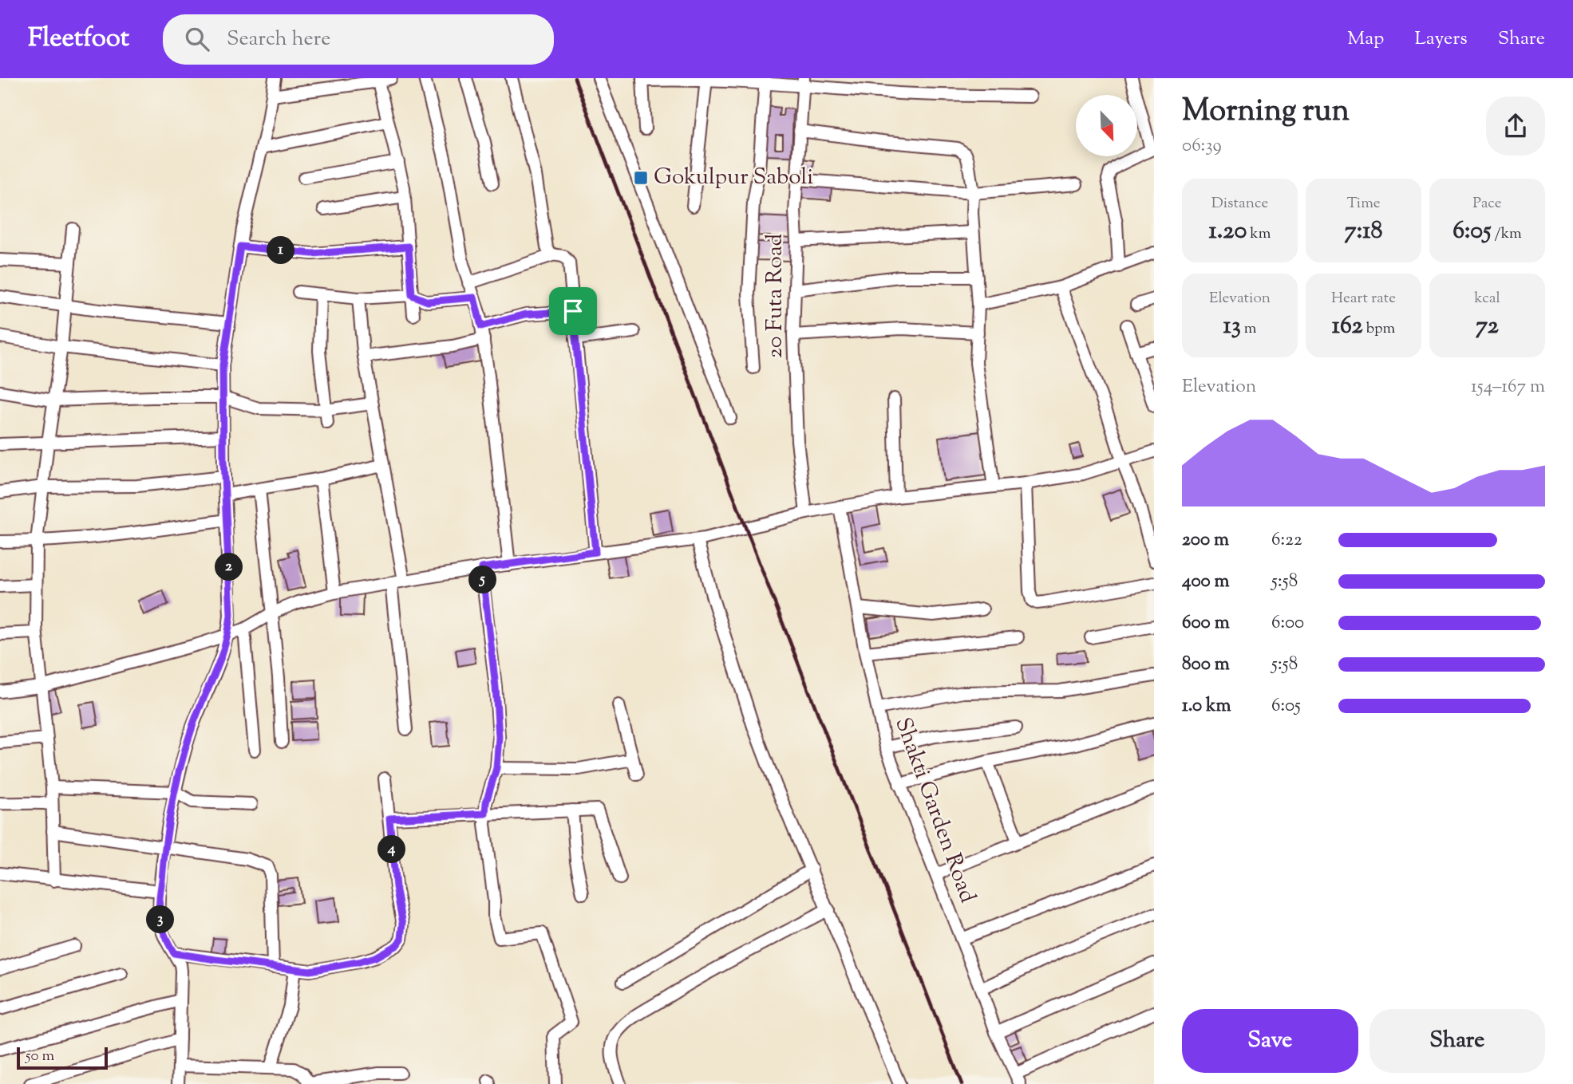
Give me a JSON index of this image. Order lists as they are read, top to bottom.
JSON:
{
  "streets": {
    "street": ["20 Futa Road", "Shakti Garden Road"]
  },
  "places": {
    "transit": ["Gokulpur Saboli"]
  },
  "scale_bar": "50 m",
  "north": "bottom right",
  "page": {
    "header": "Fleetfoot",
    "search": "Search here",
    "nav": ["Map", "Layers", "Share"],
    "heading": ["Morning run", "06:39"],
    "stats": [
      ["Distance", "1.20 km"],
      ["Time", "7:18"],
      ["Pace", "6:05 /km"],
      ["Elevation", "13 m"],
      ["Heart rate", "162 bpm"],
      ["kcal", "72"]
    ],
    "pins": [
      "1",
      "2",
      "5",
      "4",
      "3"
    ],
    "chart": ["Elevation", "154–167 m"],
    "list": [
      {
        "name": "200 m",
        "note": "6:22"
      },
      {
        "name": "400 m",
        "note": "5:58"
      },
      {
        "name": "600 m",
        "note": "6:00"
      },
      {
        "name": "800 m",
        "note": "5:58"
      },
      {
        "name": "1.0 km",
        "note": "6:05"
      }
    ],
    "buttons": ["Save", "Share"],
    "scale": "50 m"
  }
}
